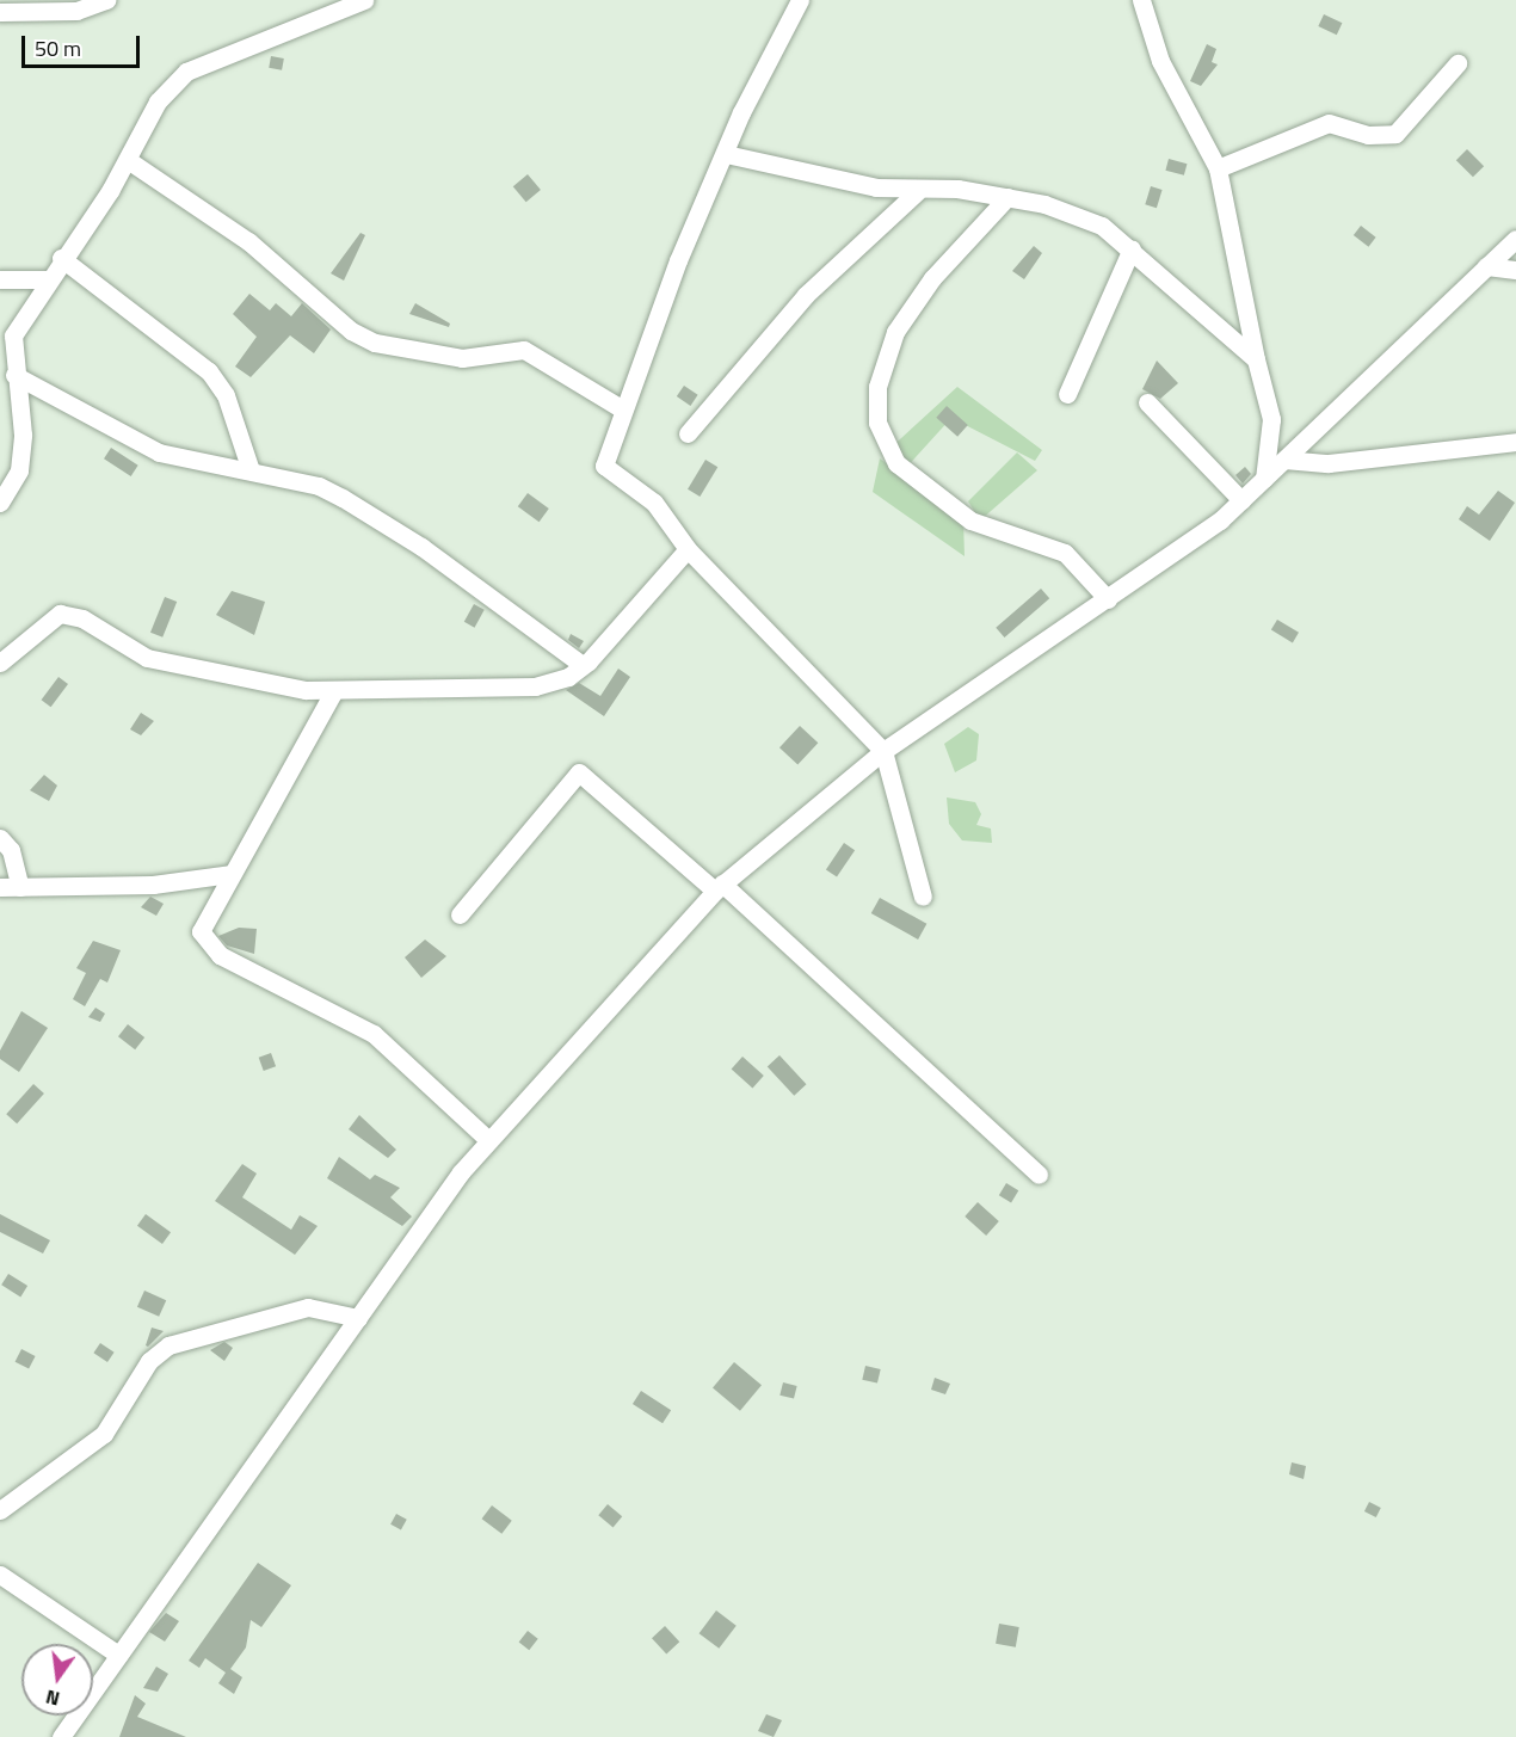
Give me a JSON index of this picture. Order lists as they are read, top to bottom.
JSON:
{
  "scale_bar": "50 m",
  "north": "bottom"
}
